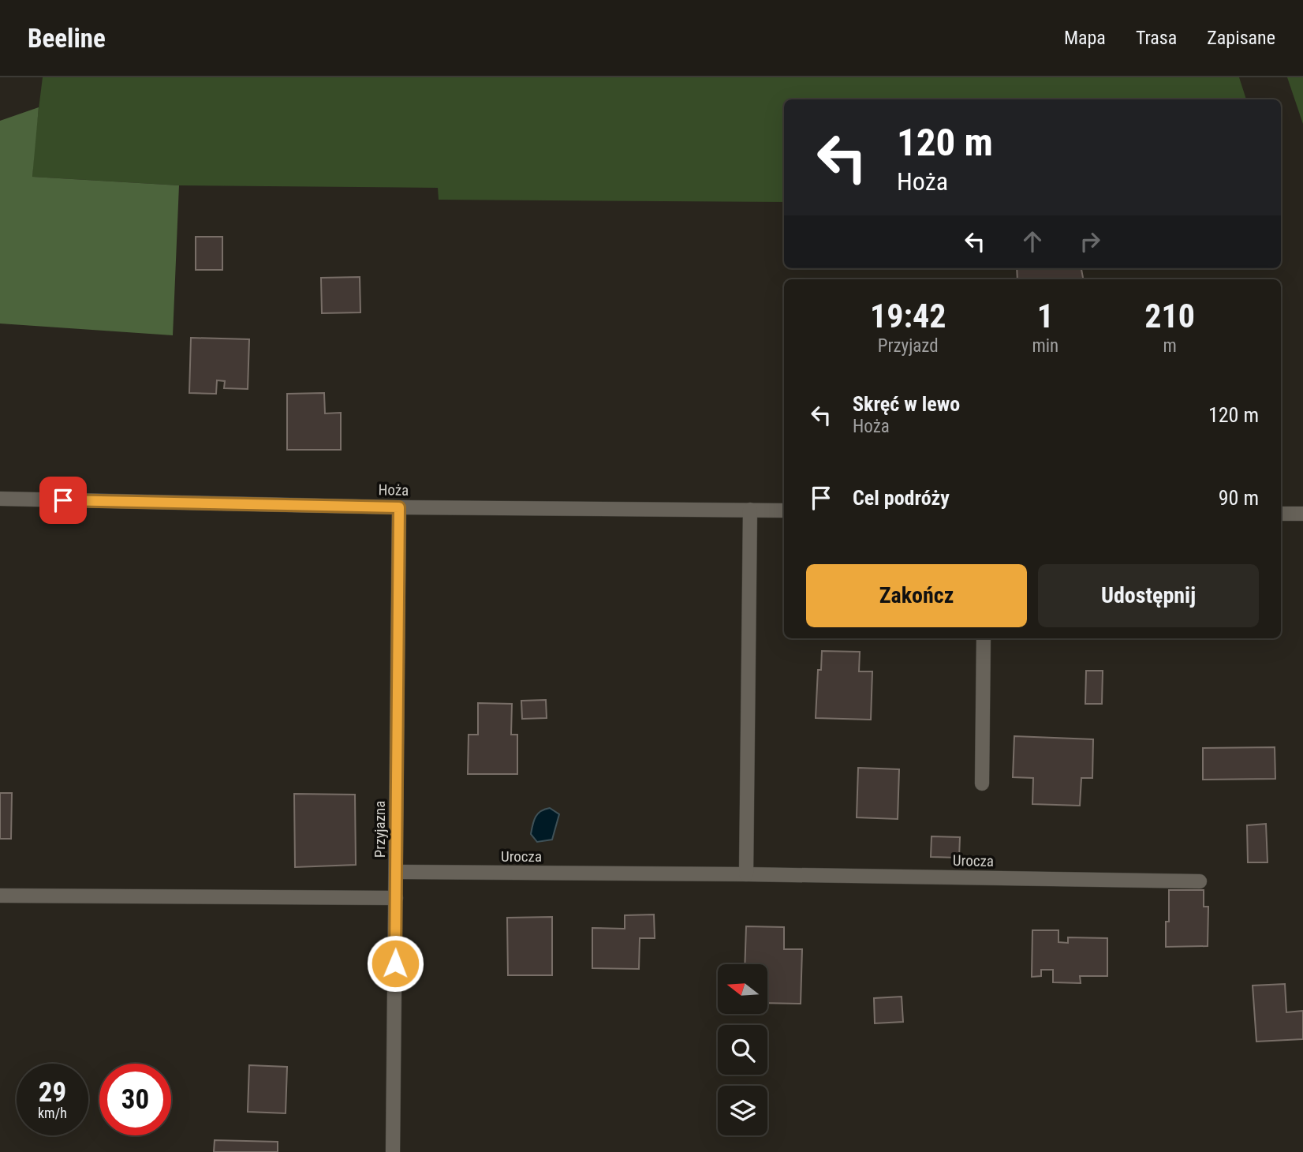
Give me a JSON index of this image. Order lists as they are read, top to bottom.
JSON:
{
  "streets": {
    "street": ["Hoża", "Przyjazna", "Urocza"]
  },
  "crossings": [
    ["Hoża", "Przyjazna"],
    ["Przyjazna", "Urocza"]
  ],
  "north": "left",
  "page": {
    "header": "Beeline",
    "nav": ["Mapa", "Trasa", "Zapisane"],
    "turn": ["120 m", "Hoża"],
    "eta": [
      "19:42",
      "Przyjazd",
      "1",
      "min",
      "210",
      "m"
    ],
    "list": [
      {
        "name": "Skręć w lewo",
        "note": "Hoża",
        "value": "120 m"
      },
      {
        "name": "Cel podróży",
        "value": "90 m"
      }
    ],
    "buttons": ["Zakończ", "Udostępnij"],
    "speed": "29 km/h",
    "limit": "30"
  }
}
